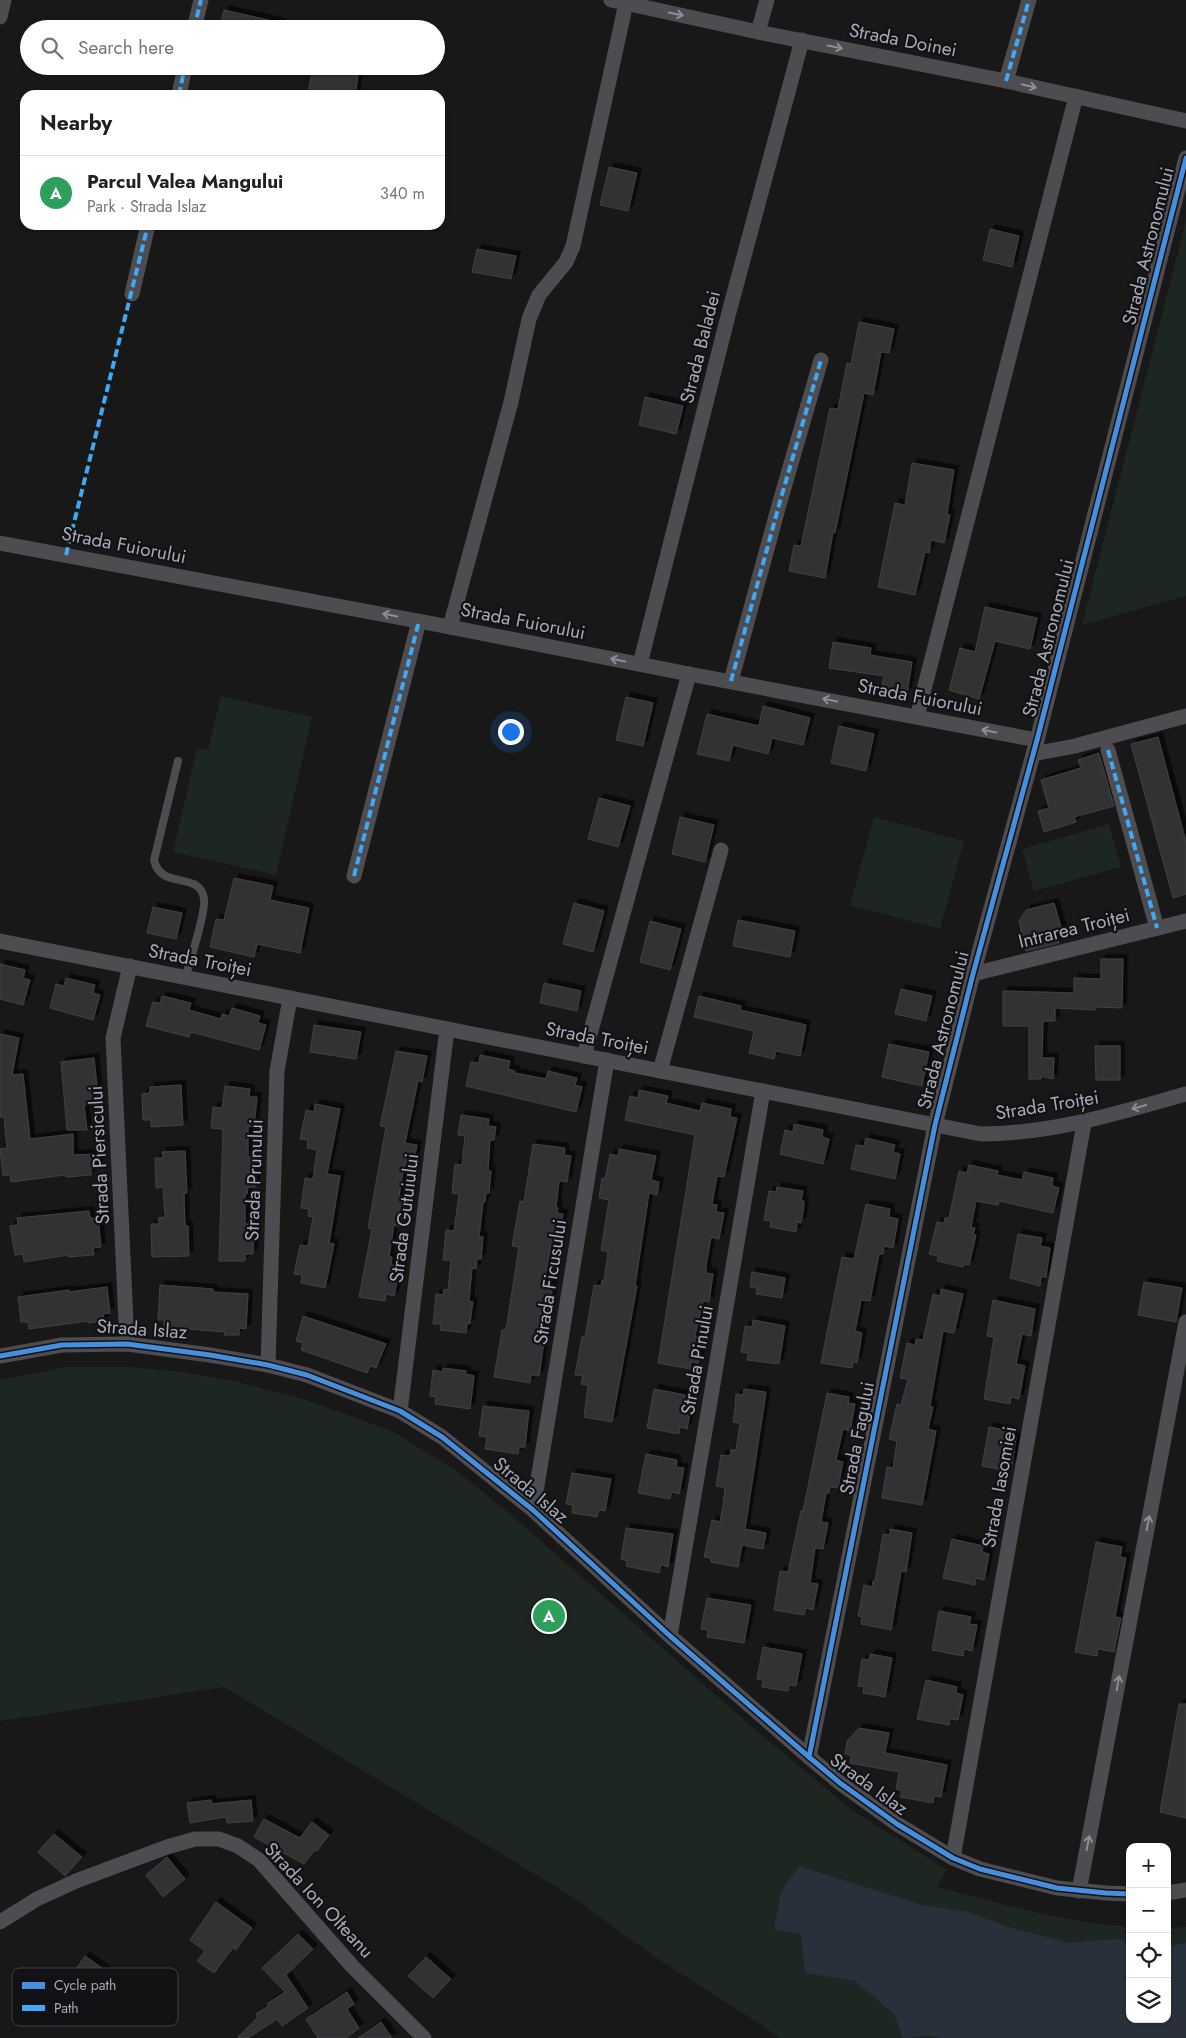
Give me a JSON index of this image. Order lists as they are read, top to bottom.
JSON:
{
  "streets": {
    "street": [
      "Strada Doinei",
      "Strada Astronomului",
      "Strada Baladei",
      "Strada Fuiorului",
      "Intrarea Troiței",
      "Strada Troiței",
      "Strada Piersicului",
      "Strada Prunului",
      "Strada Gutuiului",
      "Strada Ficusului",
      "Strada Islaz",
      "Strada Pinului",
      "Strada Fagului",
      "Strada Iasomiei",
      "Strada Ion Olteanu"
    ]
  },
  "crossings": [
    ["Strada Doinei", "Strada Baladei"],
    ["Strada Astronomului", "Strada Fuiorului"],
    ["Strada Astronomului", "Intrarea Troiței"],
    ["Strada Astronomului", "Strada Troiței"],
    ["Strada Astronomului", "Strada Fagului"],
    ["Strada Baladei", "Strada Fuiorului"],
    ["Strada Troiței", "Strada Piersicului"],
    ["Strada Troiței", "Strada Prunului"],
    ["Strada Troiței", "Strada Gutuiului"],
    ["Strada Troiței", "Strada Ficusului"],
    ["Strada Troiței", "Strada Pinului"],
    ["Strada Troiței", "Strada Fagului"],
    ["Strada Troiței", "Strada Iasomiei"],
    ["Strada Piersicului", "Strada Islaz"],
    ["Strada Prunului", "Strada Islaz"],
    ["Strada Gutuiului", "Strada Islaz"],
    ["Strada Ficusului", "Strada Islaz"],
    ["Strada Islaz", "Strada Pinului"],
    ["Strada Islaz", "Strada Fagului"],
    ["Strada Islaz", "Strada Iasomiei"]
  ],
  "one_way": ["Strada Doinei", "Strada Fuiorului"],
  "legend": ["Cycle path", "Path"],
  "page": {
    "search": "Search here",
    "heading": "Nearby",
    "list": [
      {
        "mark": "A",
        "name": "Parcul Valea Mangului",
        "note": "Park · Strada Islaz",
        "value": "340 m"
      }
    ],
    "pins": "A",
    "map_buttons": ["+", "−"]
  }
}
